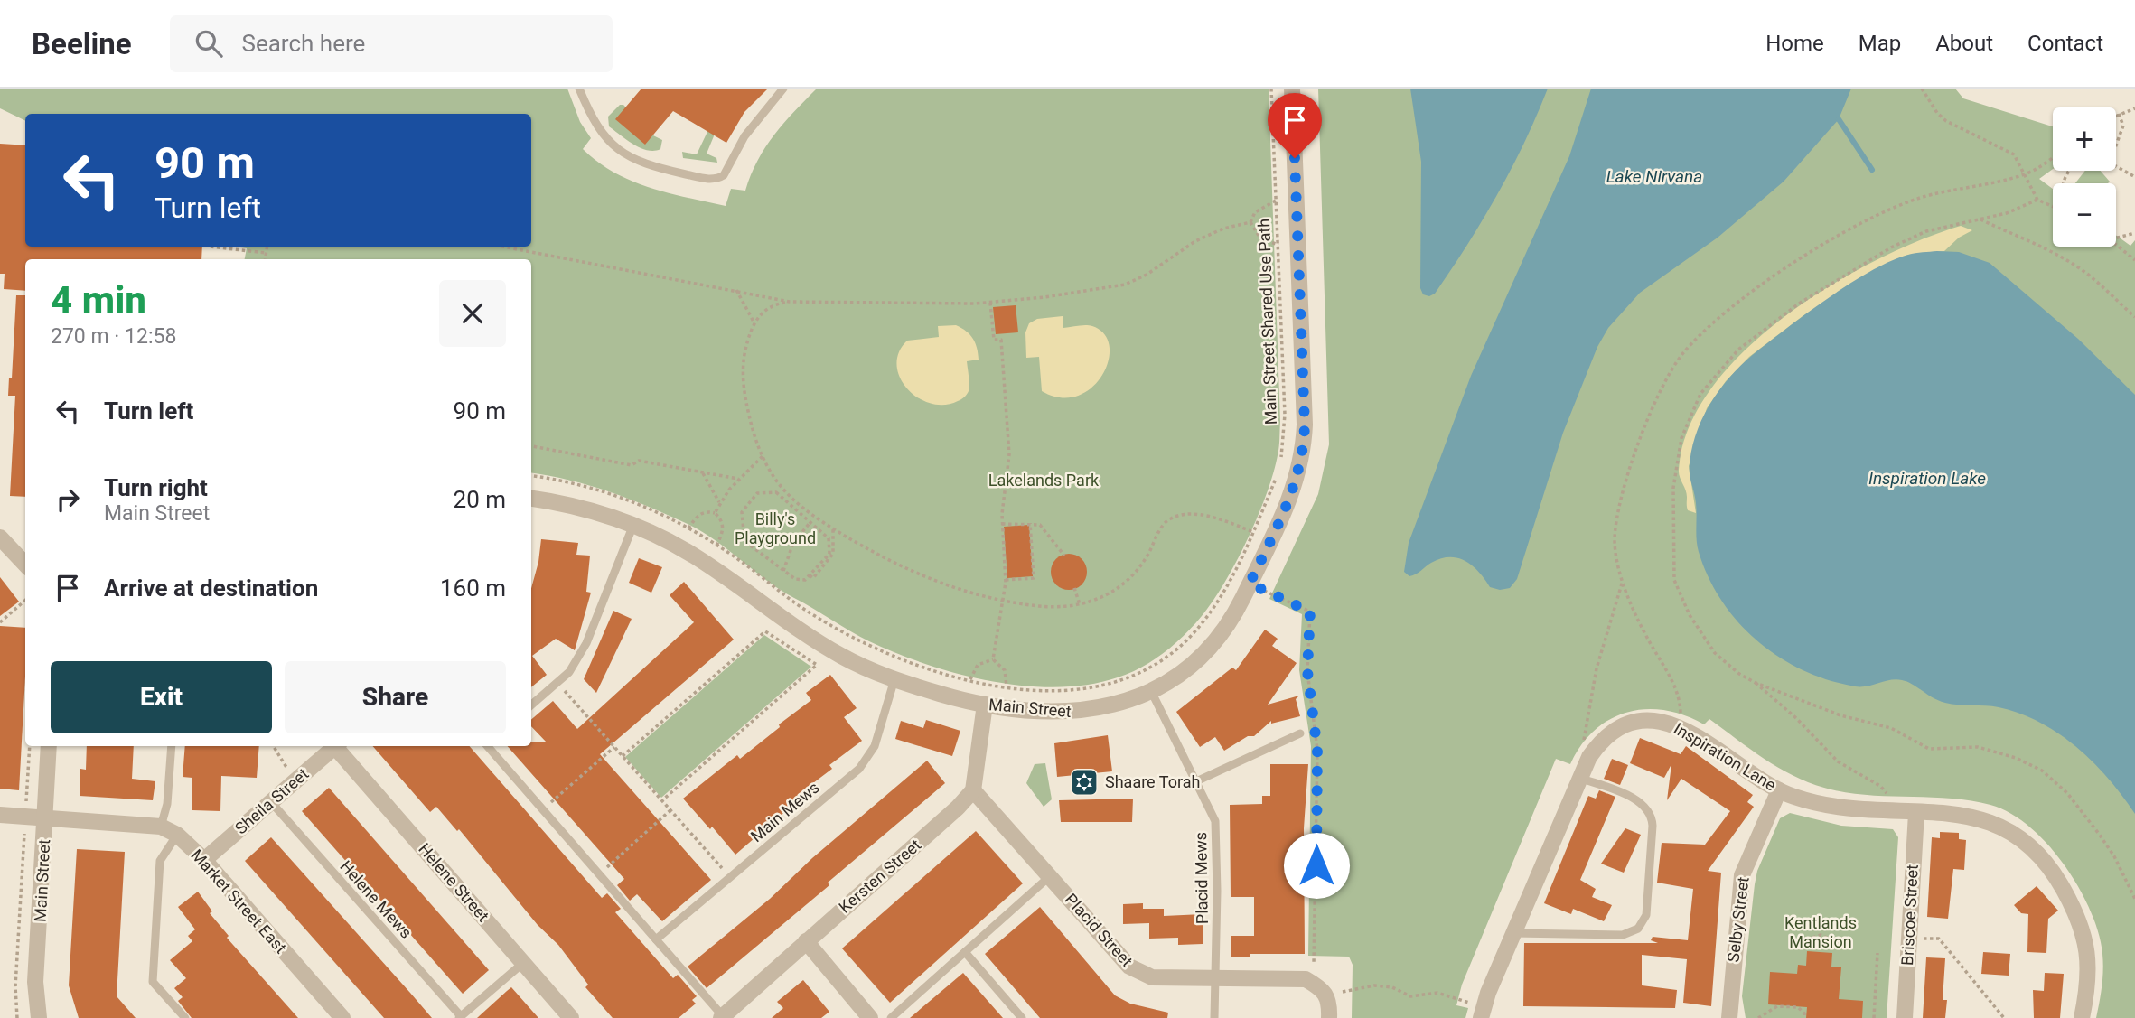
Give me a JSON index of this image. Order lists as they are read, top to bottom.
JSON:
{
  "streets": {
    "street": [
      "Main Street",
      "Inspiration Lane",
      "Sheila Street",
      "Kersten Street",
      "Helene Street",
      "Market Street East",
      "Briscoe Street",
      "Selby Street",
      "Placid Street"
    ],
    "lane": ["Main Mews", "Placid Mews", "Helene Mews"],
    "path": ["Main Street Shared Use Path"]
  },
  "crossings": [
    ["Main Street", "Main Mews"],
    ["Main Street", "Placid Mews"],
    ["Main Street", "Market Street East"],
    ["Inspiration Lane", "Briscoe Street"],
    ["Inspiration Lane", "Selby Street"],
    ["Sheila Street", "Helene Mews"],
    ["Sheila Street", "Market Street East"],
    ["Kersten Street", "Placid Street"],
    ["Placid Mews", "Placid Street"],
    ["Helene Street", "Helene Mews"]
  ],
  "water": ["Lake Nirvana", "Inspiration Lake"],
  "parks": ["Lakelands Park", "Billy's Playground", "Kentlands Mansion"],
  "places": {
    "synagogue": ["Shaare Torah"]
  },
  "page": {
    "header": "Beeline",
    "search": "Search here",
    "nav": [
      "Home",
      "Map",
      "About",
      "Contact"
    ],
    "map_buttons": ["+", "−"],
    "turn": ["90 m", "Turn left"],
    "heading": ["4 min", "270 m · 12:58"],
    "list": [
      {
        "name": "Turn left",
        "value": "90 m"
      },
      {
        "name": "Turn right",
        "note": "Main Street",
        "value": "20 m"
      },
      {
        "name": "Arrive at destination",
        "value": "160 m"
      }
    ],
    "buttons": ["Exit", "Share"]
  }
}
